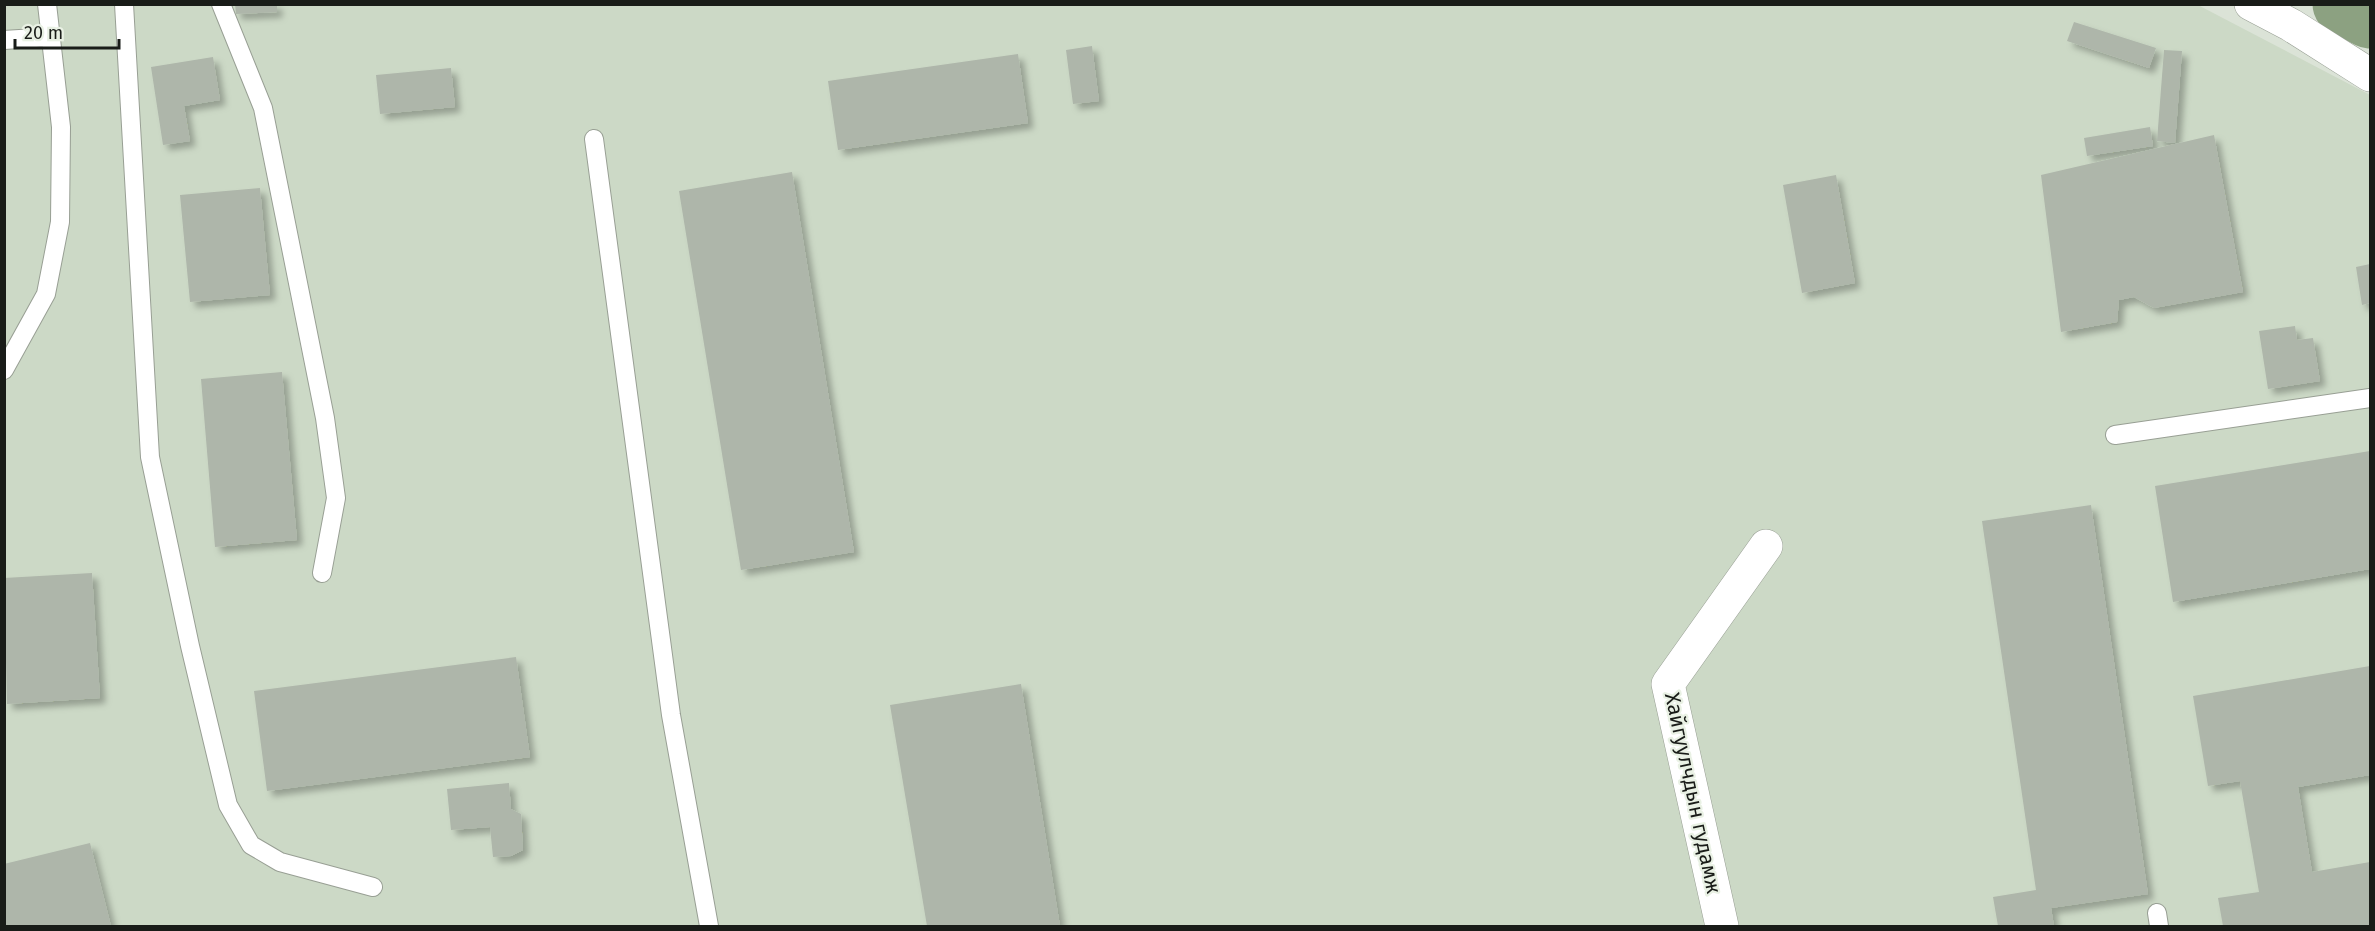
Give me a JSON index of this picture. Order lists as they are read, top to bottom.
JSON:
{
  "streets": {
    "street": ["Хайгуулчдын гудамж"]
  },
  "scale_bar": "20 m"
}
